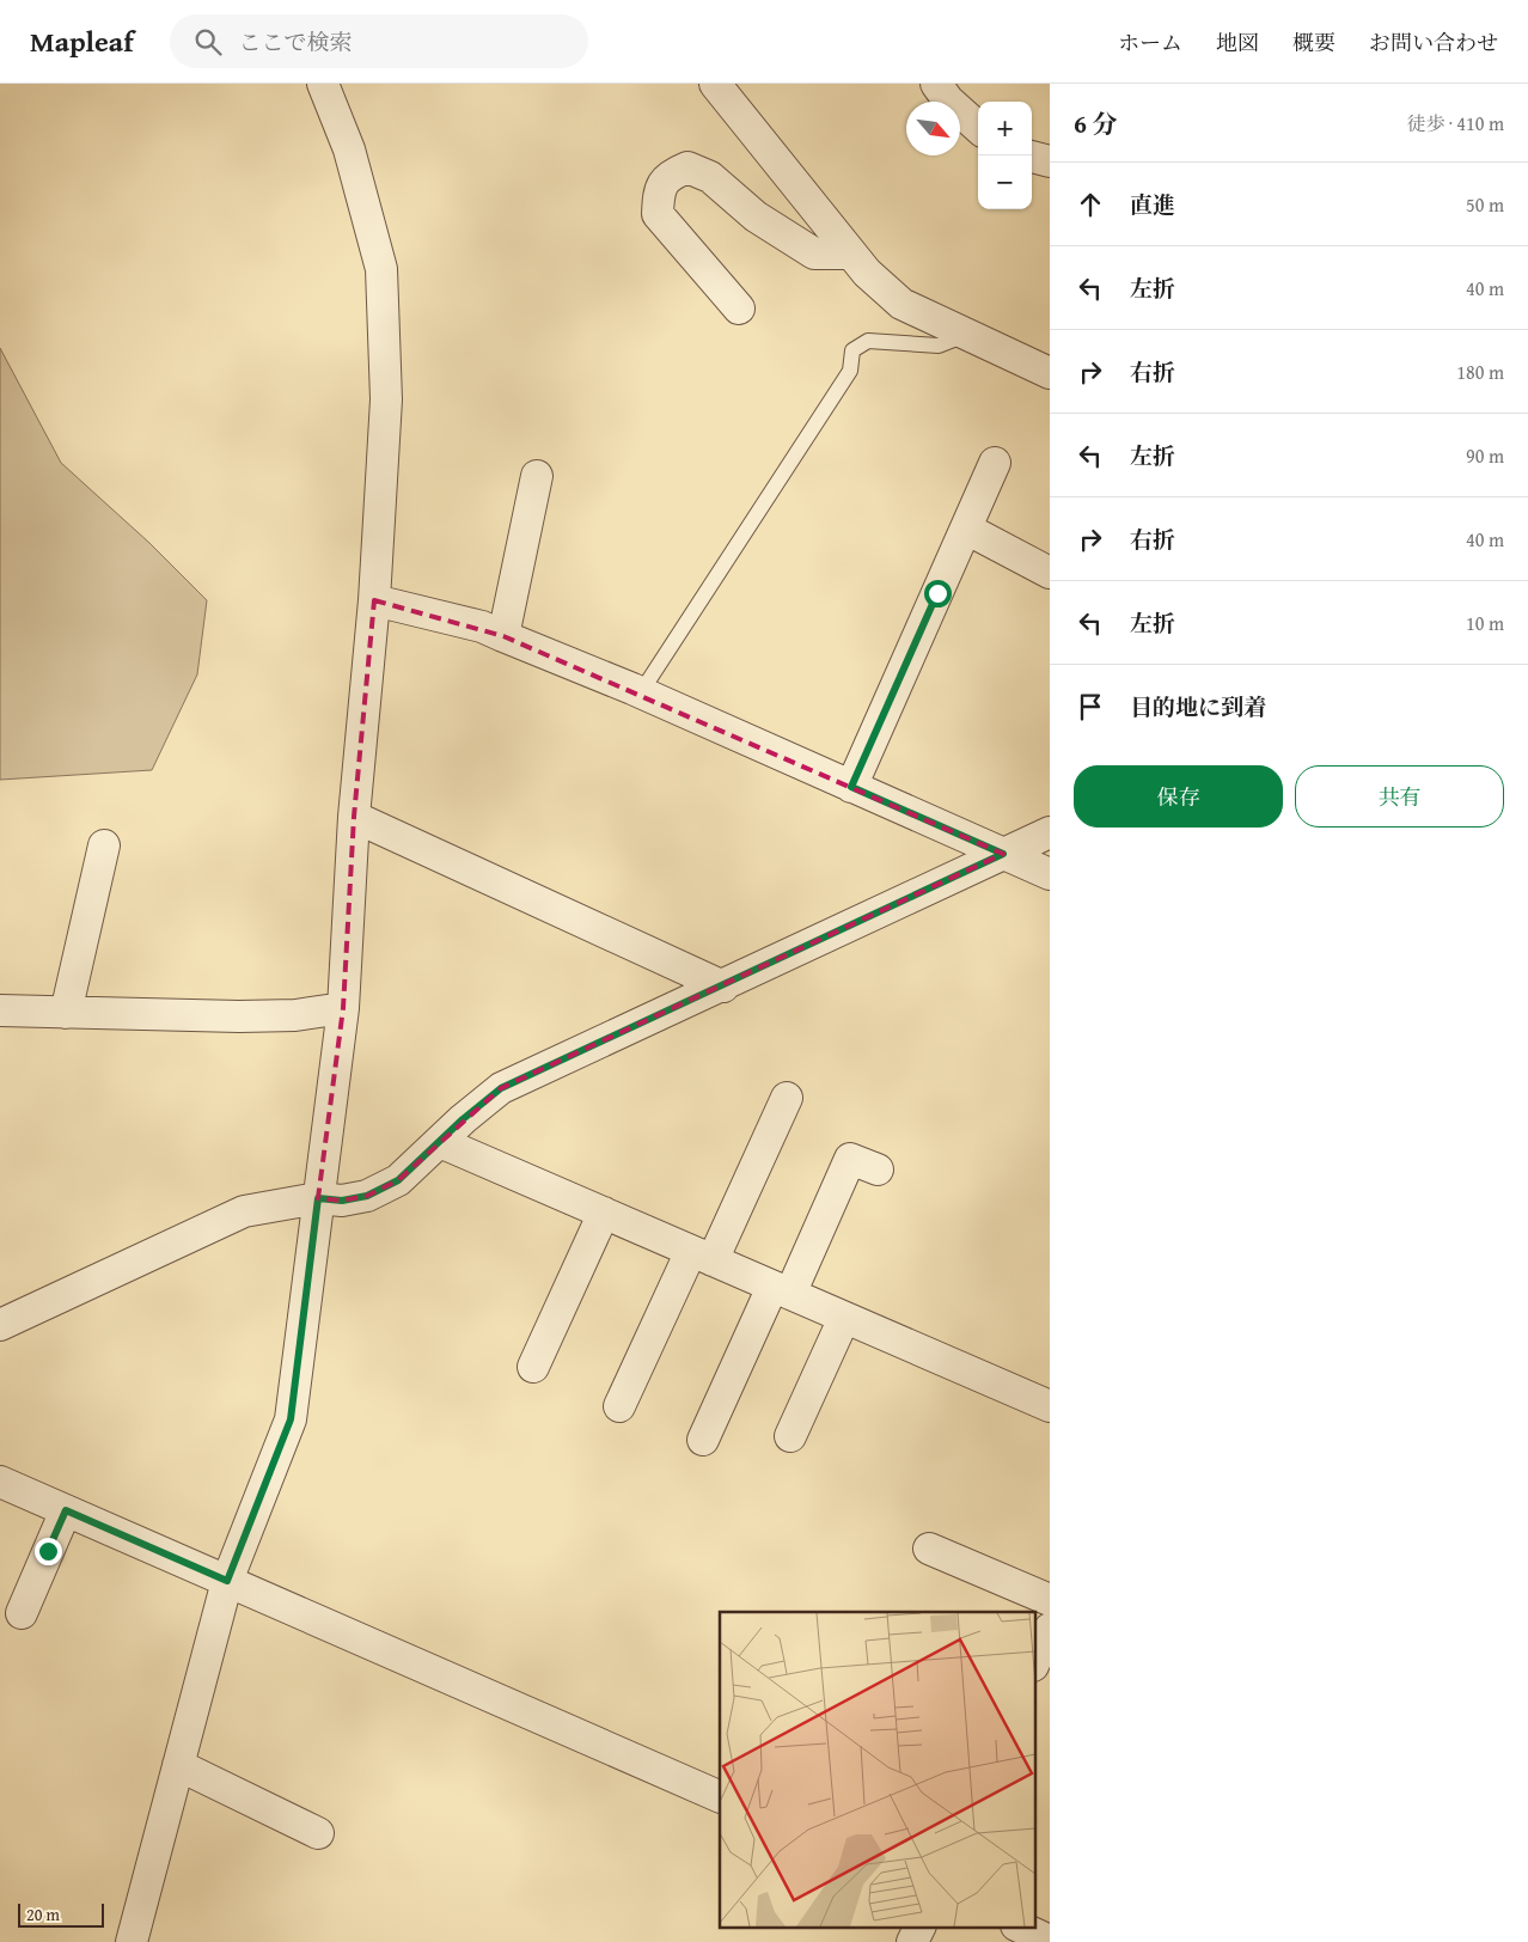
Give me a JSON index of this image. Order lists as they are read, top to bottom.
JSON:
{
  "scale_bar": "20 m",
  "north": "bottom right",
  "page": {
    "header": "Mapleaf",
    "search": "ここで検索",
    "nav": [
      "ホーム",
      "地図",
      "概要",
      "お問い合わせ"
    ],
    "heading": ["6 分", "徒歩 · 410 m"],
    "map_buttons": ["+", "−"],
    "list": [
      ["直進", "50 m"],
      ["左折", "40 m"],
      ["右折", "180 m"],
      ["左折", "90 m"],
      ["右折", "40 m"],
      ["左折", "10 m"],
      "目的地に到着"
    ],
    "buttons": ["保存", "共有"],
    "scale": "20 m"
  }
}
